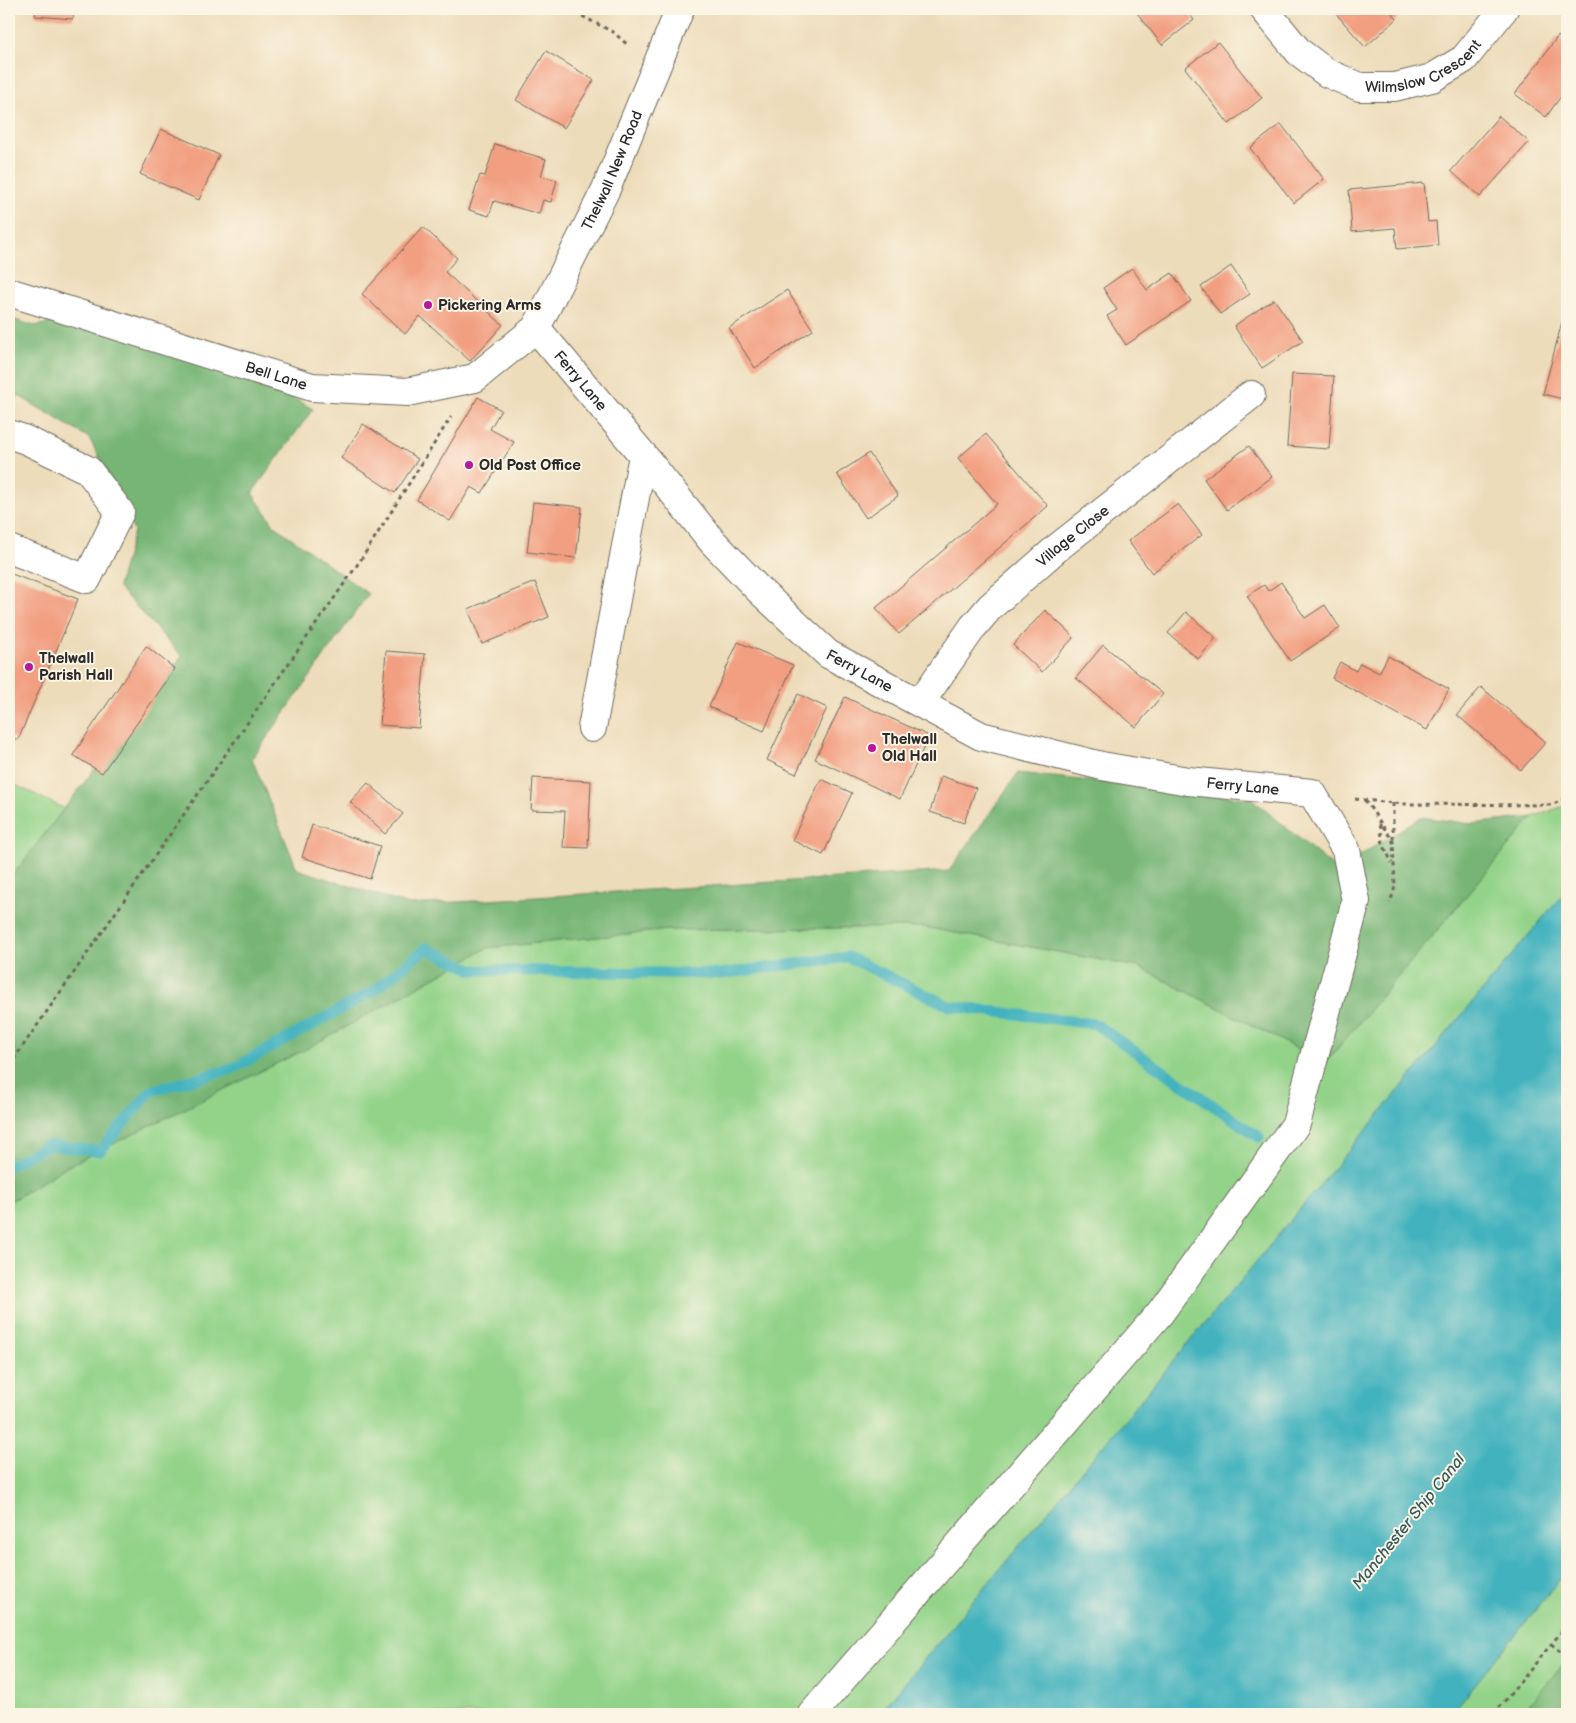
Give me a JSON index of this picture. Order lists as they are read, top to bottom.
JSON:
{
  "streets": {
    "street": [
      "Wilmslow Crescent",
      "Thelwall New Road",
      "Bell Lane",
      "Ferry Lane",
      "Village Close"
    ]
  },
  "crossings": [
    ["Thelwall New Road", "Bell Lane"],
    ["Thelwall New Road", "Ferry Lane"],
    ["Bell Lane", "Ferry Lane"],
    ["Ferry Lane", "Village Close"]
  ],
  "water": ["Manchester Ship Canal"],
  "places": [
    "Pickering Arms",
    "Old Post Office",
    "Thelwall Parish Hall",
    "Thelwall Old Hall"
  ]
}
